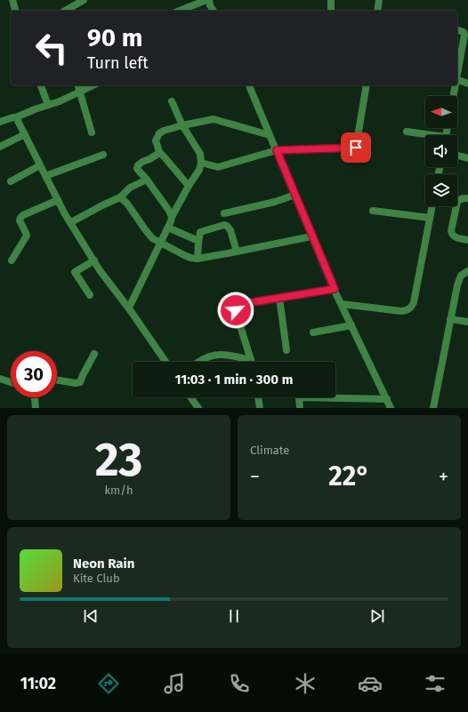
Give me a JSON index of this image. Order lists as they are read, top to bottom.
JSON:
{
  "north": "left",
  "page": {
    "turn": ["90 m", "Turn left"],
    "limit": "30",
    "trip": "11:03 · 1 min · 300 m",
    "tile": [
      ["23", "km/h"],
      "Climate"
    ],
    "heat": ["−", "22°", "+"],
    "song": ["Neon Rain", "Kite Club"],
    "tabs": "11:02"
  }
}
